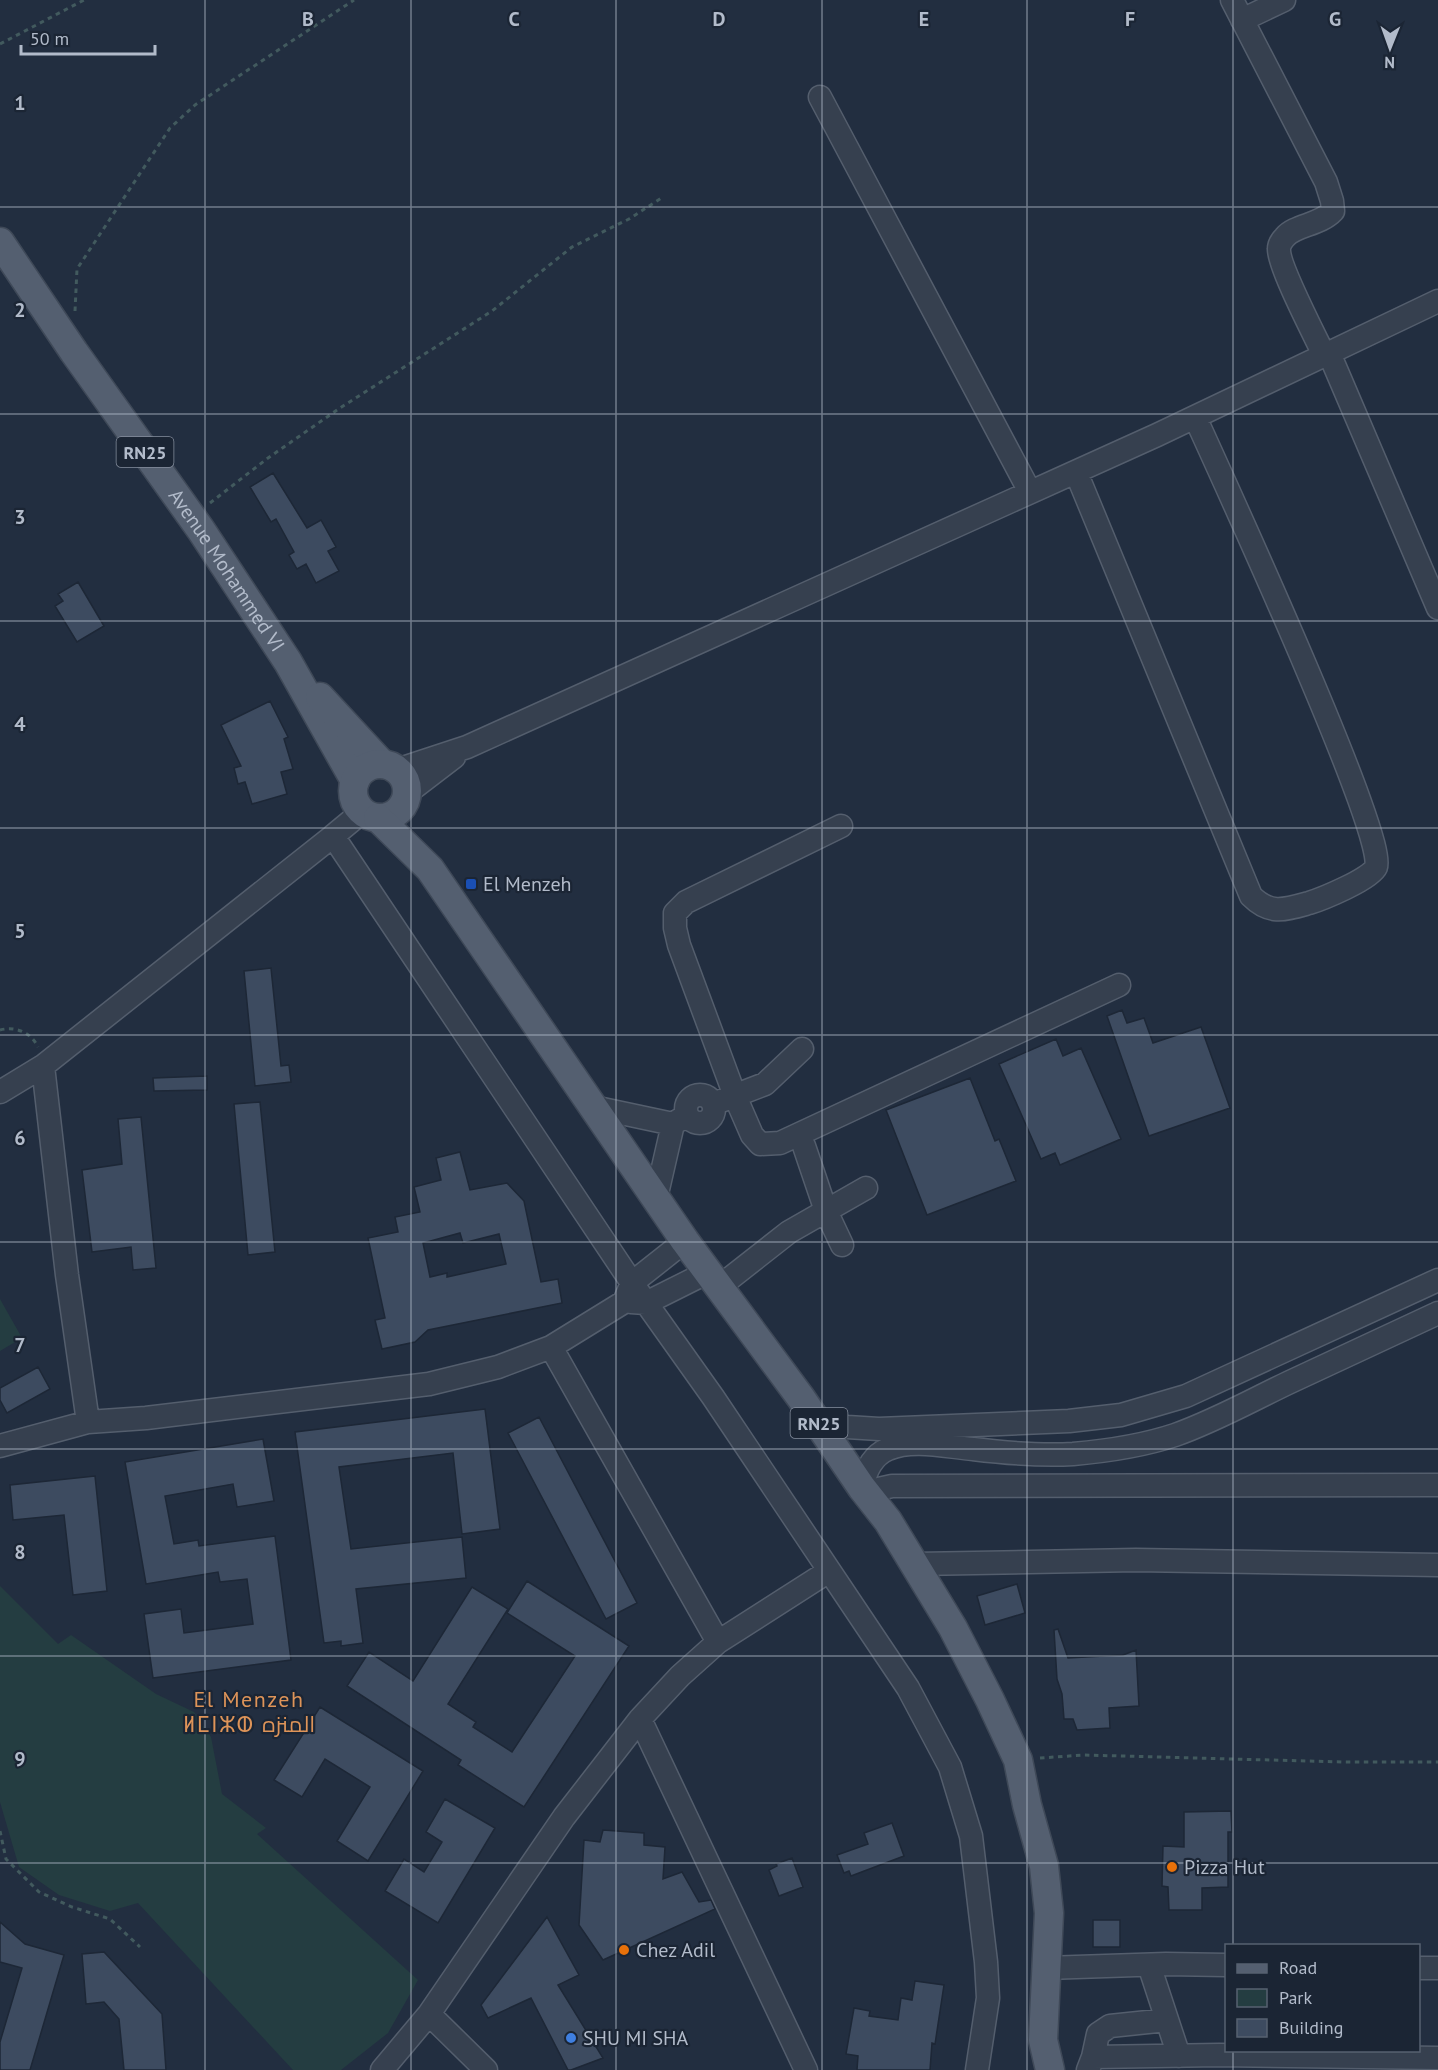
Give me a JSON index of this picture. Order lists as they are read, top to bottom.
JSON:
{
  "streets": {
    "main road": ["RN25", "Avenue Mohammed VI"]
  },
  "crossings": [
    ["RN25", "Avenue Mohammed VI"]
  ],
  "districts": ["El Menzeh ⵍⵎⵏⵣⵀ المنزه"],
  "places": {
    "transit": ["El Menzeh"],
    "other": ["Pizza Hut", "Chez Adil", "SHU MI SHA"]
  },
  "legend": ["Road", "Park", "Building"],
  "scale_bar": "50 m",
  "north": "bottom",
  "grid": {
    "columns": [
      "B",
      "C",
      "D",
      "E",
      "F",
      "G"
    ],
    "rows": [
      "1",
      "2",
      "3",
      "4",
      "5",
      "6",
      "7",
      "8",
      "9"
    ]
  }
}
